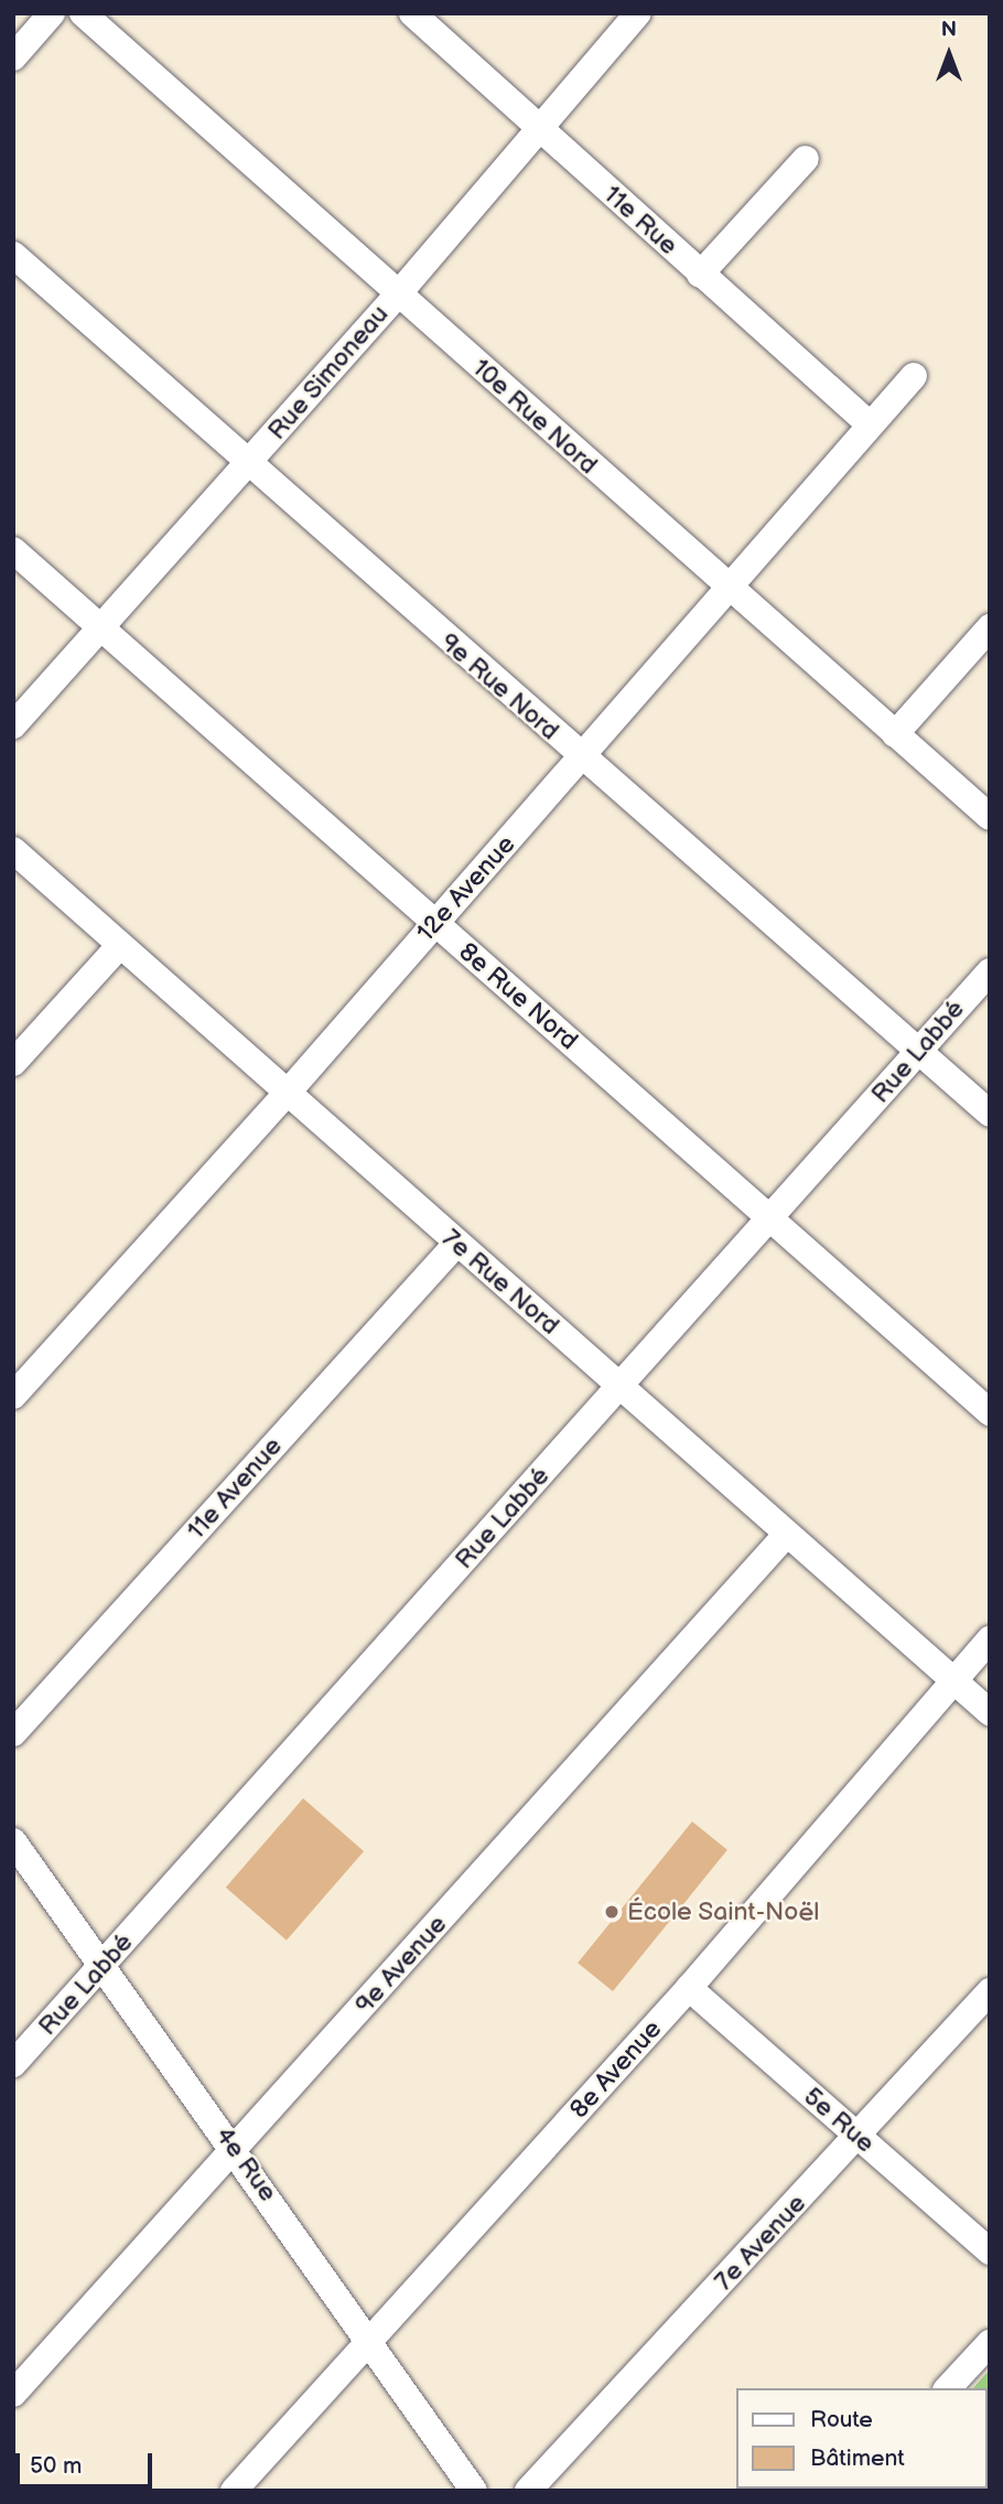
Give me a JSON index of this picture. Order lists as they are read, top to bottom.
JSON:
{
  "streets": {
    "street": [
      "11e Rue",
      "Rue Simoneau",
      "10e Rue Nord",
      "9e Rue Nord",
      "12e Avenue",
      "8e Rue Nord",
      "Rue Labbé",
      "7e Rue Nord",
      "11e Avenue",
      "9e Avenue",
      "8e Avenue",
      "5e Rue",
      "4e Rue",
      "7e Avenue"
    ]
  },
  "crossings": [
    ["11e Rue", "Rue Simoneau"],
    ["11e Rue", "12e Avenue"],
    ["Rue Simoneau", "10e Rue Nord"],
    ["Rue Simoneau", "9e Rue Nord"],
    ["Rue Simoneau", "8e Rue Nord"],
    ["10e Rue Nord", "12e Avenue"],
    ["9e Rue Nord", "12e Avenue"],
    ["9e Rue Nord", "Rue Labbé"],
    ["12e Avenue", "8e Rue Nord"],
    ["12e Avenue", "7e Rue Nord"],
    ["8e Rue Nord", "Rue Labbé"],
    ["Rue Labbé", "7e Rue Nord"],
    ["Rue Labbé", "4e Rue"],
    ["7e Rue Nord", "11e Avenue"],
    ["7e Rue Nord", "9e Avenue"],
    ["7e Rue Nord", "8e Avenue"],
    ["9e Avenue", "4e Rue"],
    ["8e Avenue", "5e Rue"],
    ["8e Avenue", "4e Rue"],
    ["5e Rue", "7e Avenue"]
  ],
  "places": ["École Saint-Noël"],
  "legend": ["Route", "Bâtiment"],
  "scale_bar": "50 m",
  "north": "top"
}
